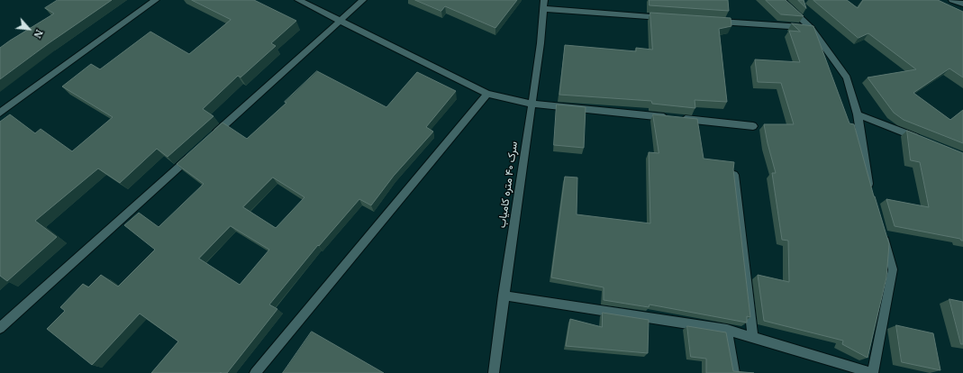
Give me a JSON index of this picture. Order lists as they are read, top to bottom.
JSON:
{
  "streets": {
    "street": ["سرک ۴۰ متره کامیاب"]
  },
  "north": "bottom right"
}
